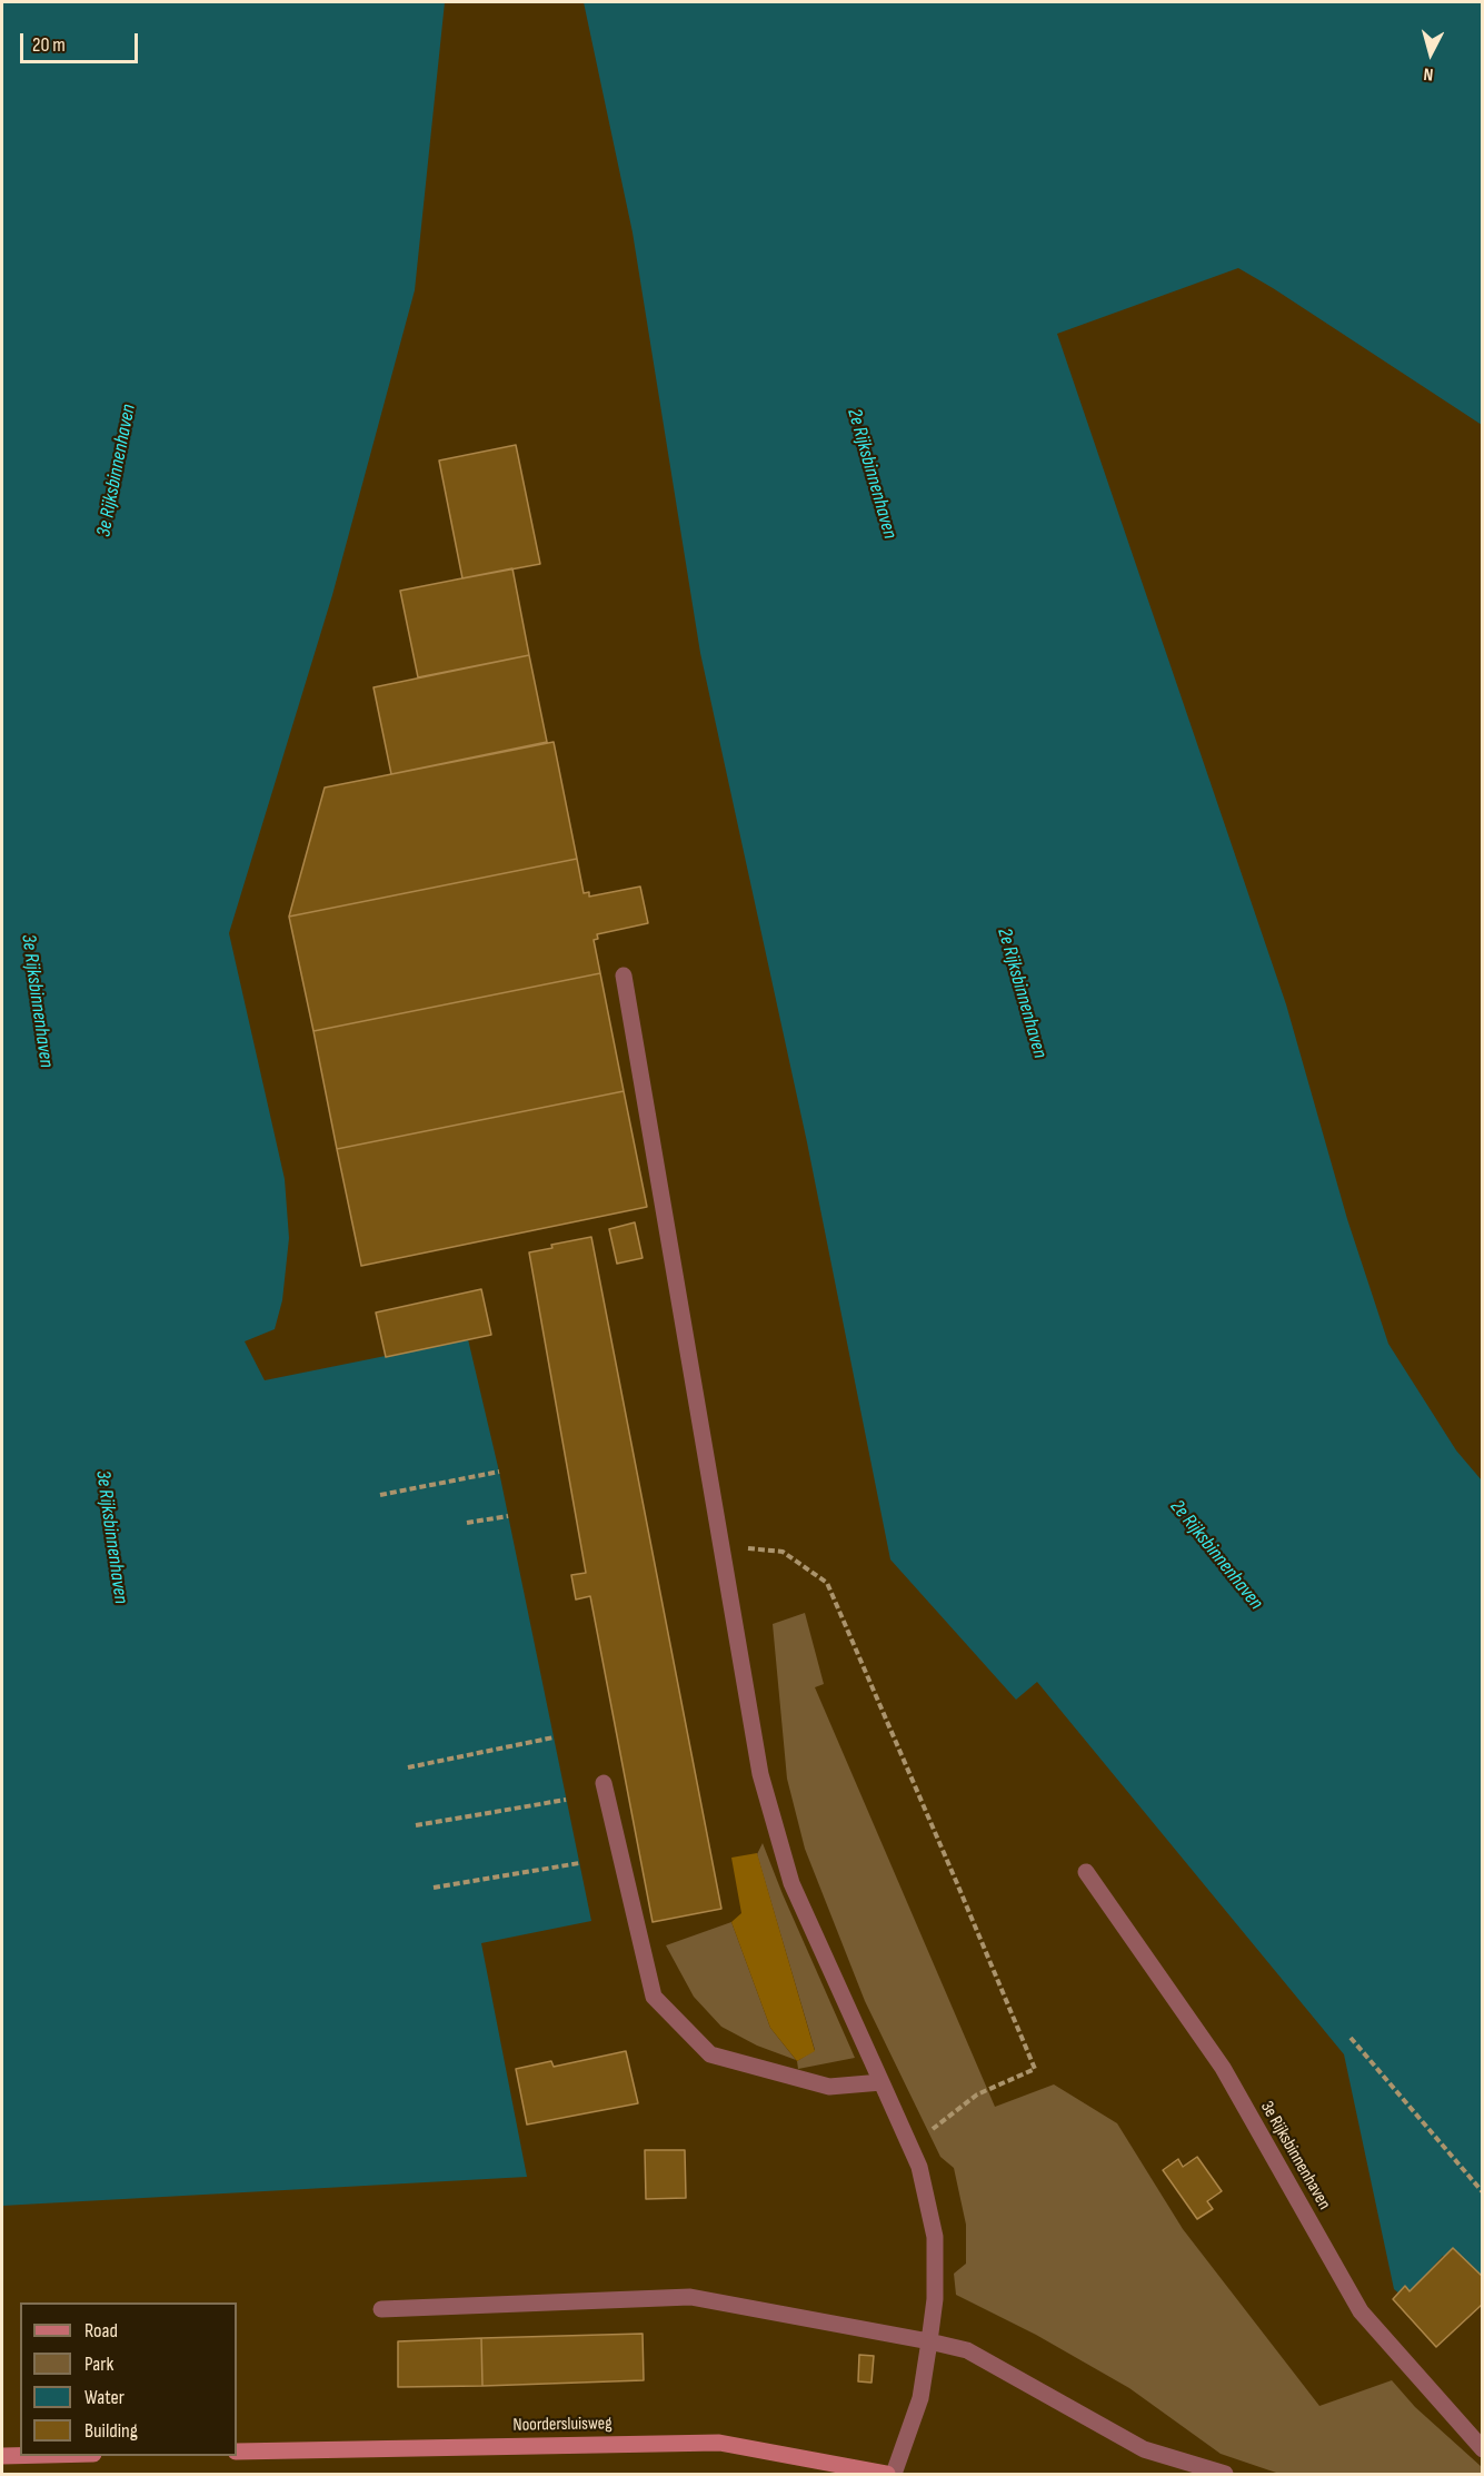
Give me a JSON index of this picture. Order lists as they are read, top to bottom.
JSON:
{
  "streets": {
    "street": ["Noordersluisweg"],
    "lane": ["3e Rijksbinnenhaven"]
  },
  "water": ["3e Rijksbinnenhaven", "2e Rijksbinnenhaven"],
  "legend": [
    "Road",
    "Park",
    "Water",
    "Building"
  ],
  "scale_bar": "20 m",
  "north": "bottom"
}
